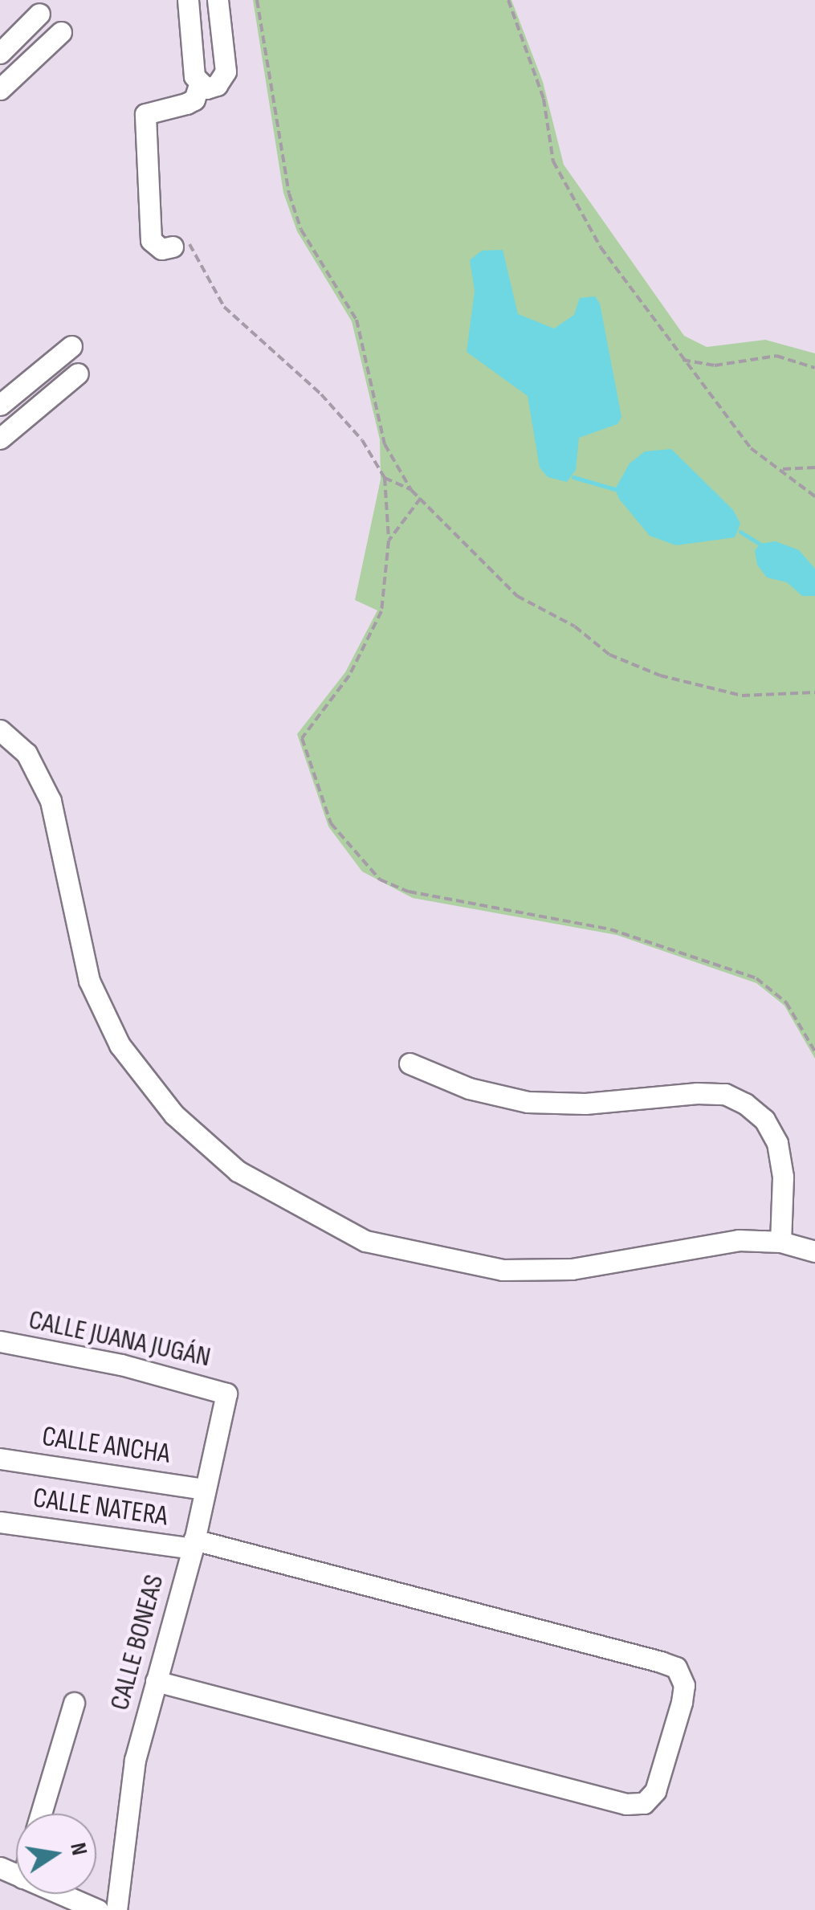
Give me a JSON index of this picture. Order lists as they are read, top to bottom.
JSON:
{
  "streets": {
    "street": [
      "CALLE JUANA JUGÁN",
      "CALLE ANCHA",
      "CALLE NATERA",
      "CALLE BONEAS"
    ]
  },
  "crossings": [
    ["CALLE JUANA JUGÁN", "CALLE BONEAS"],
    ["CALLE ANCHA", "CALLE BONEAS"],
    ["CALLE NATERA", "CALLE BONEAS"]
  ],
  "north": "right"
}
